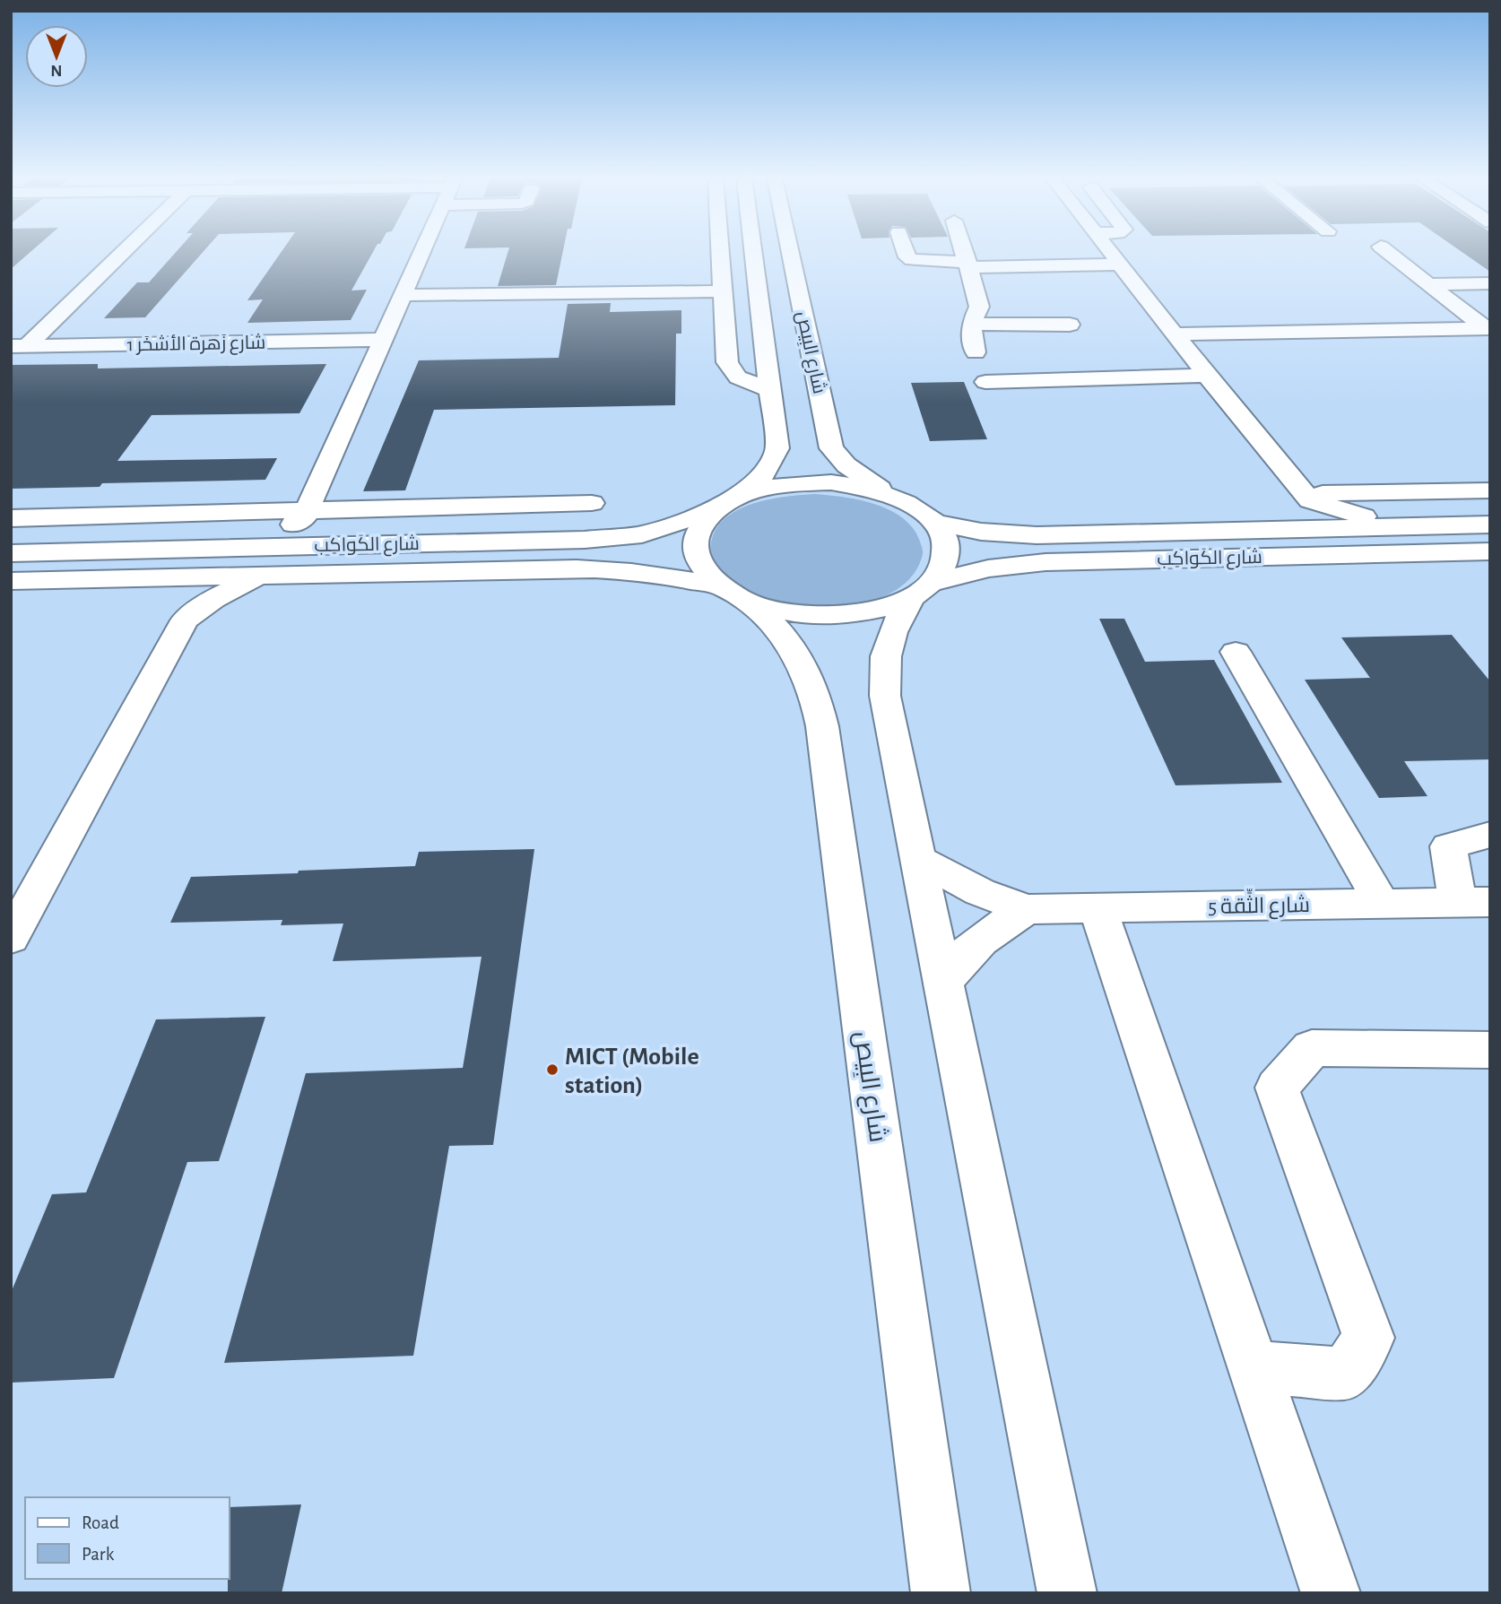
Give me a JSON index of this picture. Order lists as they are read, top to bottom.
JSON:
{
  "streets": {
    "street": [
      "شارع زَهرة الأشخَر 1",
      "شارع البِيص",
      "شارع الكَواكِب",
      "شارع الثِّقة 5"
    ]
  },
  "crossings": [
    ["شارع البِيص", "شارع الكَواكِب"]
  ],
  "places": ["MICT (Mobile station)"],
  "legend": ["Road", "Park"],
  "north": "bottom"
}
